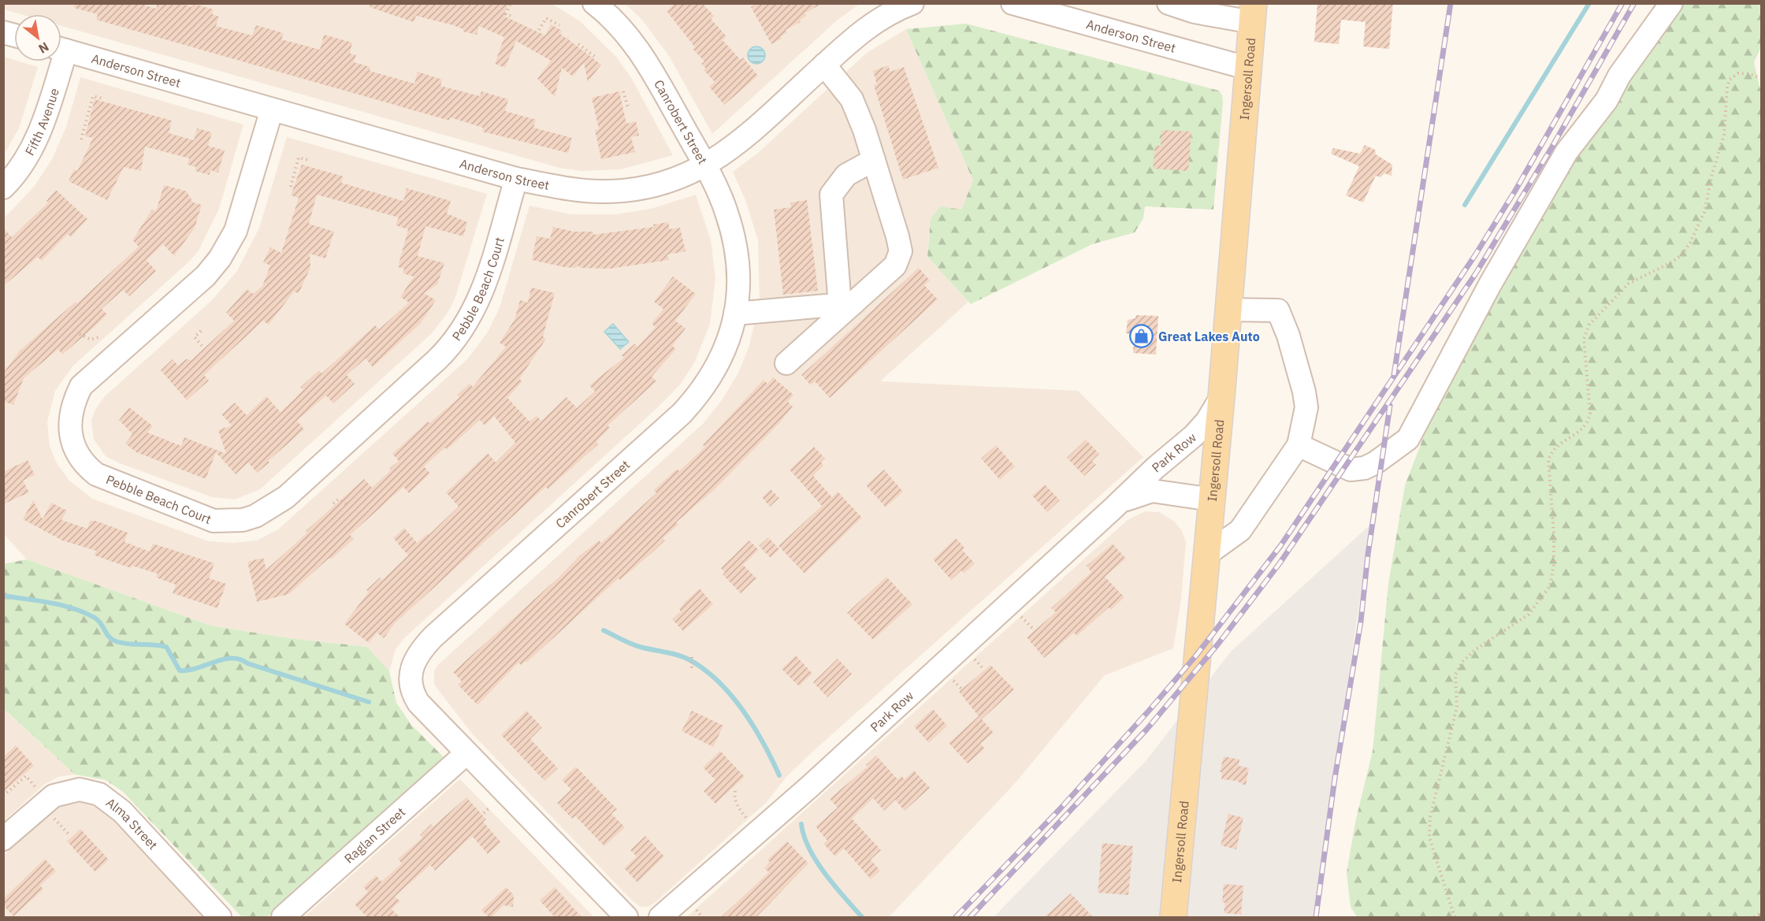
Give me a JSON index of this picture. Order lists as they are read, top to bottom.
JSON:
{
  "streets": {
    "main road": ["Ingersoll Road"],
    "street": [
      "Anderson Street",
      "Fifth Avenue",
      "Canrobert Street",
      "Pebble Beach Court",
      "Park Row",
      "Alma Street",
      "Raglan Street"
    ]
  },
  "crossings": [
    ["Anderson Street", "Ingersoll Road"],
    ["Anderson Street", "Canrobert Street"],
    ["Anderson Street", "Pebble Beach Court"],
    ["Ingersoll Road", "Park Row"],
    ["Canrobert Street", "Raglan Street"]
  ],
  "places": {
    "shop": ["Great Lakes Auto"]
  },
  "north": "bottom right"
}
